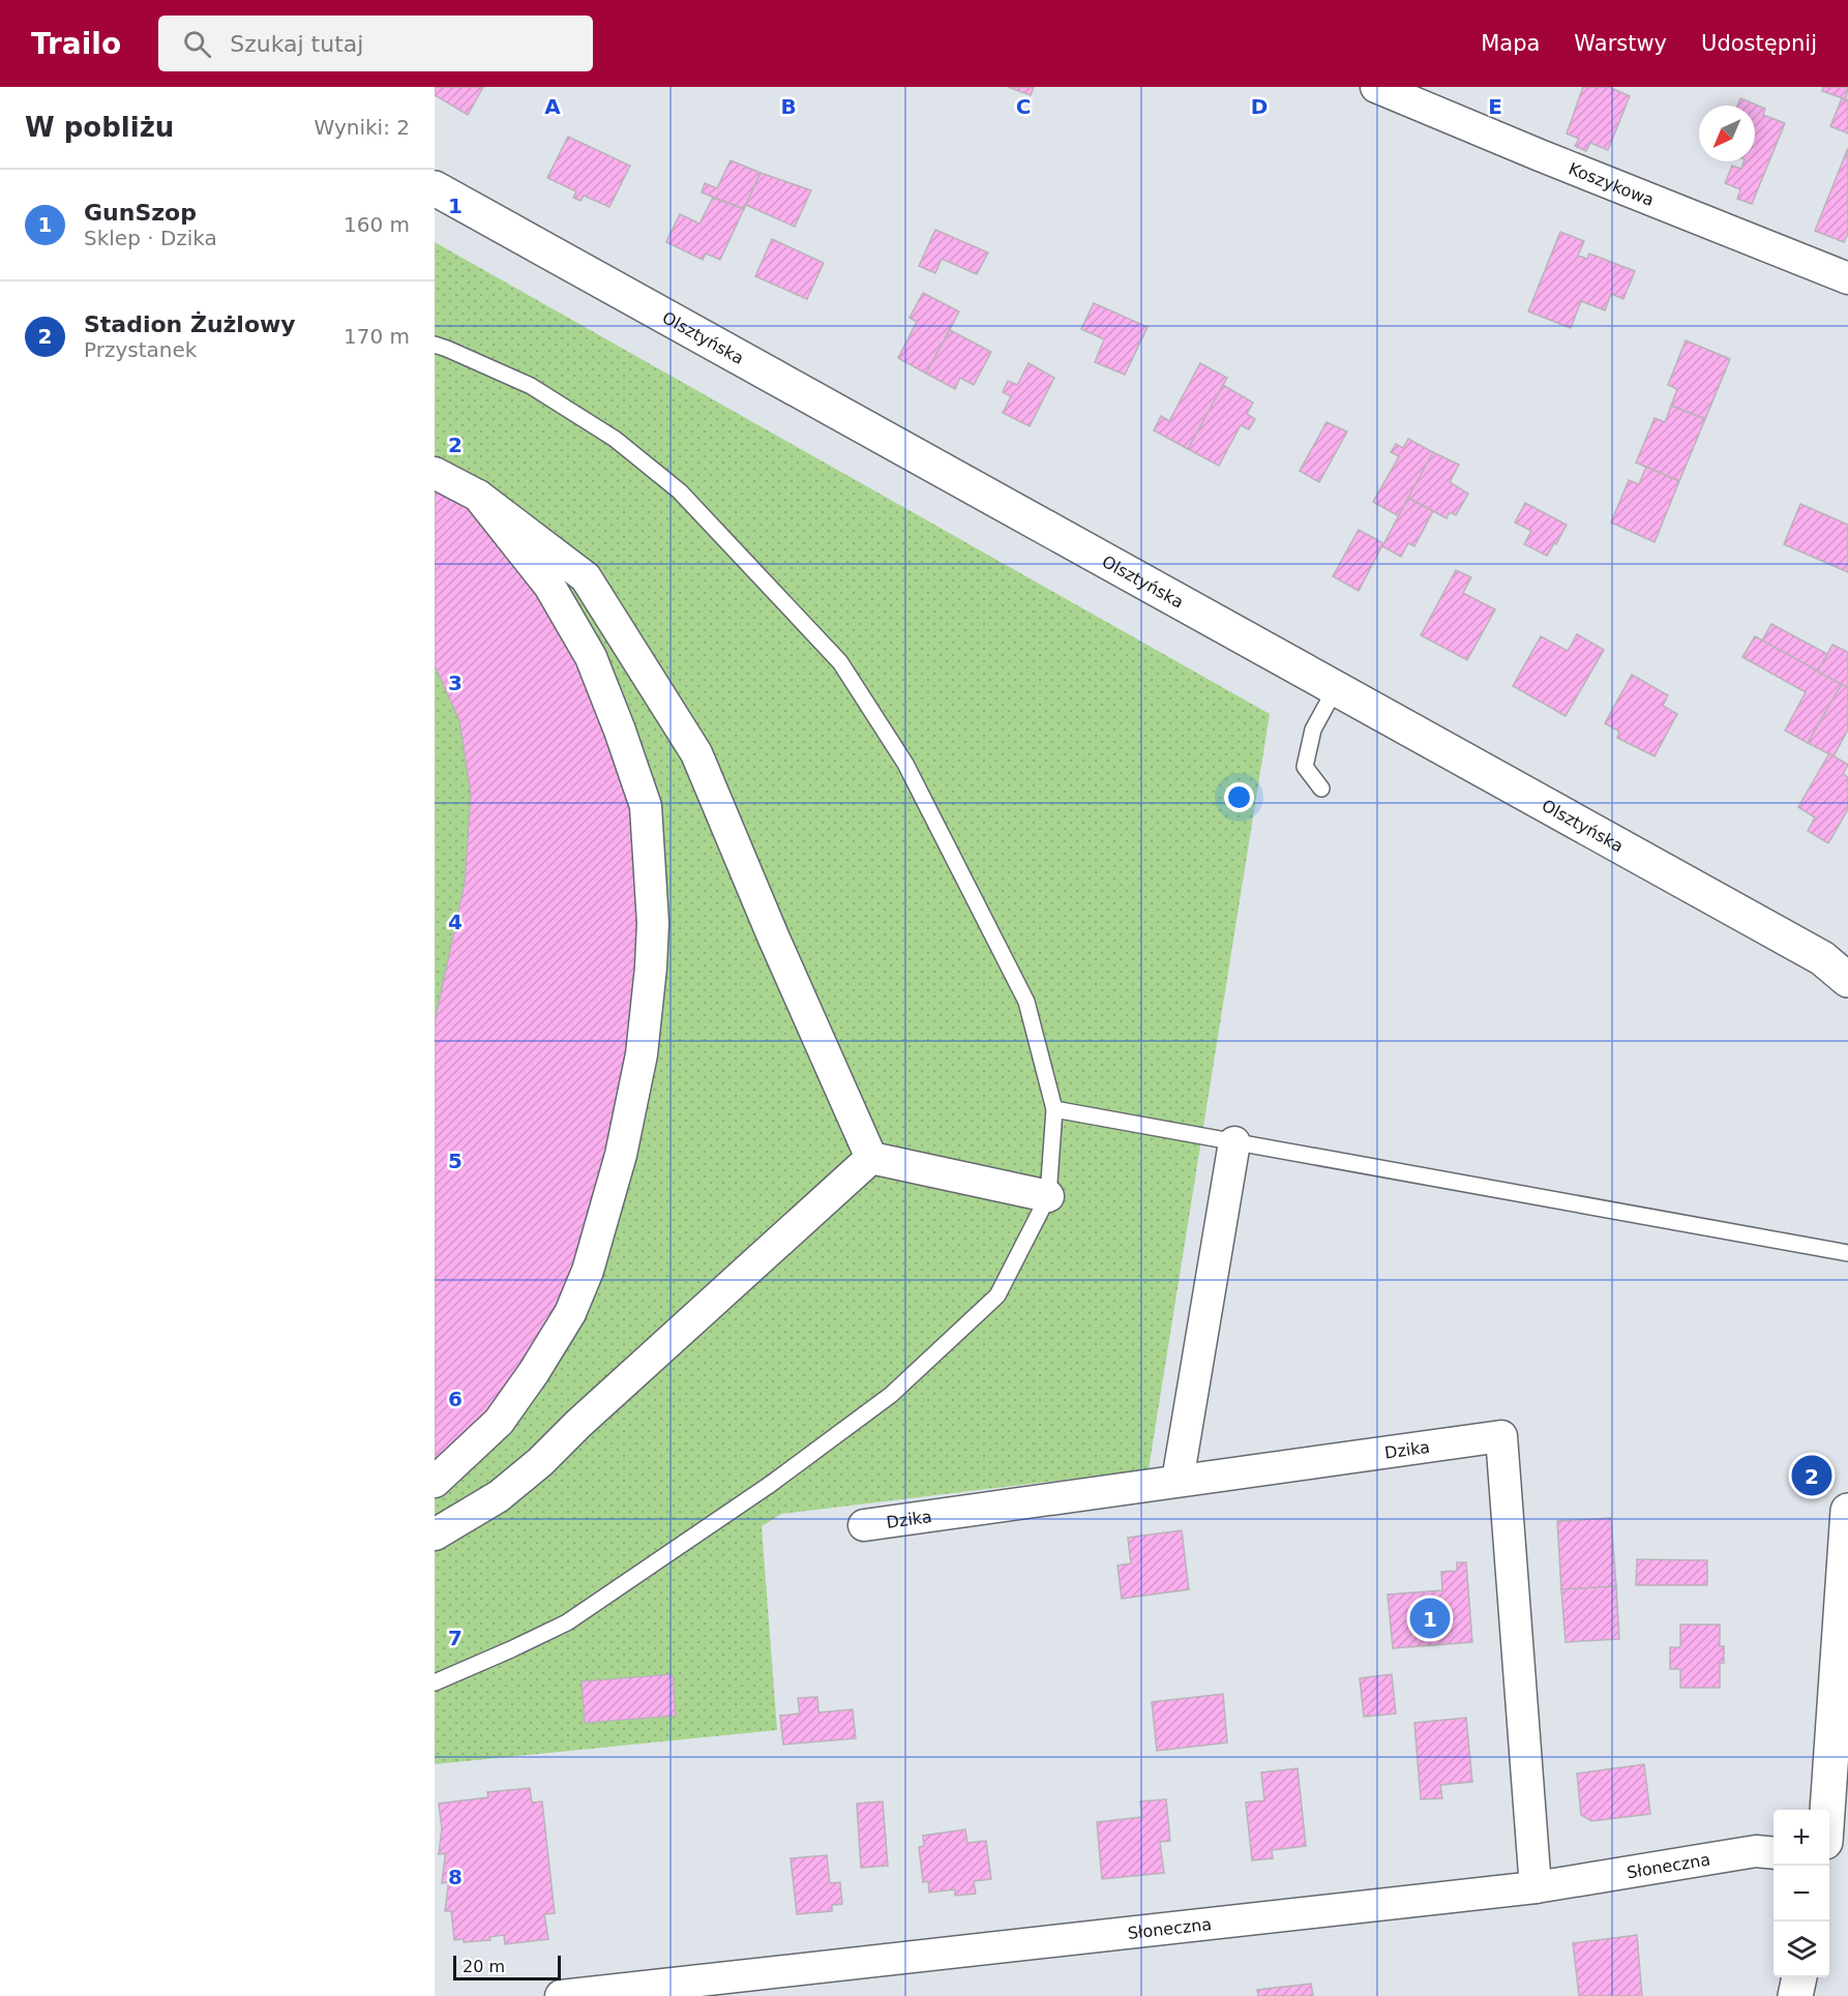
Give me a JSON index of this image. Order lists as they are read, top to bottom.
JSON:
{
  "streets": {
    "street": [
      "Koszykowa",
      "Olsztyńska",
      "Dzika",
      "Słoneczna"
    ]
  },
  "crossings": [
    ["Dzika", "Słoneczna"]
  ],
  "scale_bar": "20 m",
  "north": "bottom left",
  "page": {
    "header": "Trailo",
    "search": "Szukaj tutaj",
    "nav": ["Mapa", "Warstwy", "Udostępnij"],
    "heading": ["W pobliżu", "Wyniki: 2"],
    "list": [
      {
        "mark": "1",
        "name": "GunSzop",
        "note": "Sklep · Dzika",
        "value": "160 m"
      },
      {
        "mark": "2",
        "name": "Stadion Żużlowy",
        "note": "Przystanek",
        "value": "170 m"
      }
    ],
    "pins": ["2", "1"],
    "map_buttons": ["+", "−"],
    "scale": "20 m"
  },
  "grid": {
    "columns": [
      "A",
      "B",
      "C",
      "D",
      "E"
    ],
    "rows": [
      "1",
      "2",
      "3",
      "4",
      "5",
      "6",
      "7",
      "8"
    ]
  }
}
